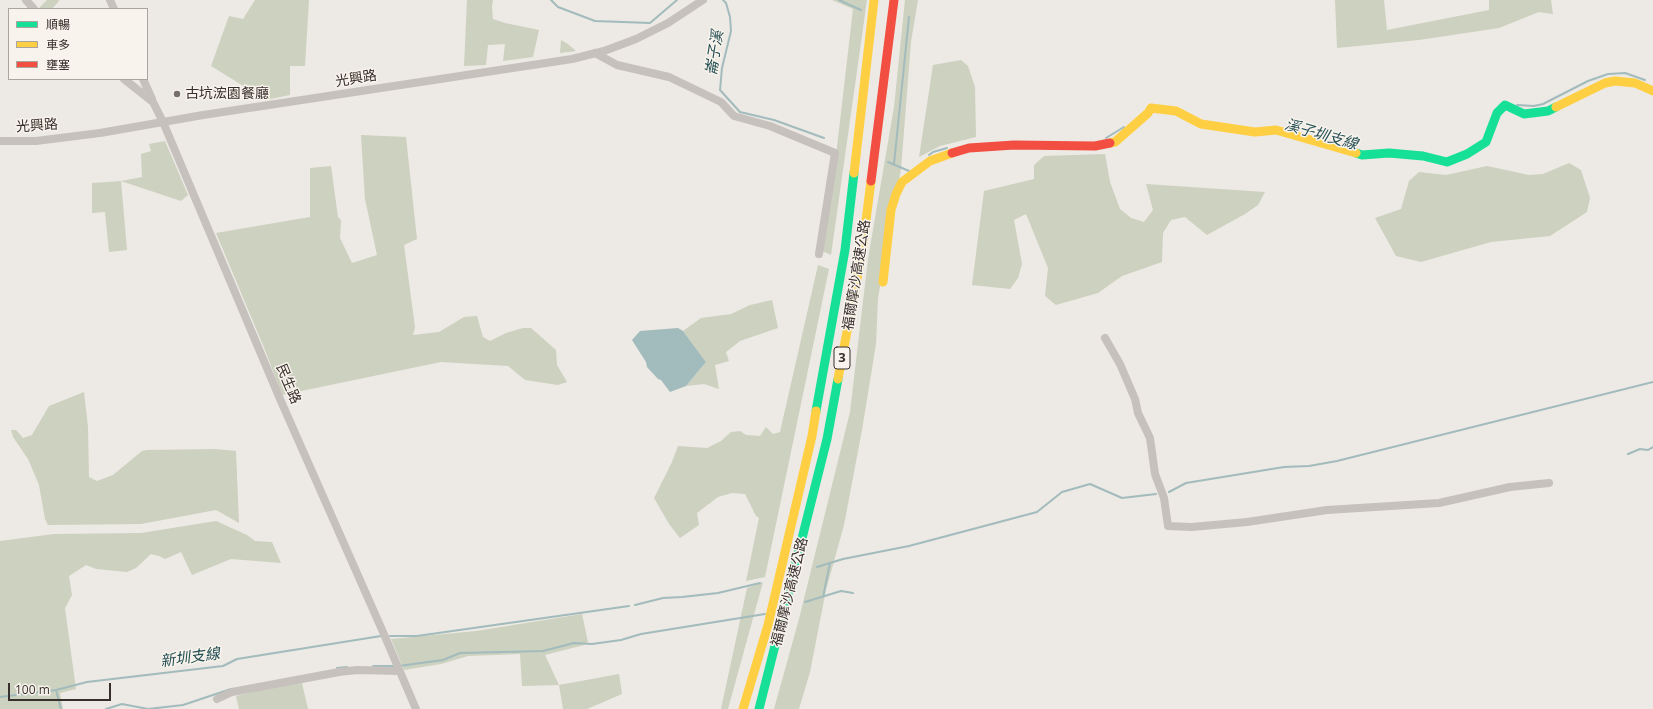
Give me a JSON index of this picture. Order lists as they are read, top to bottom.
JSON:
{
  "streets": {
    "main road": ["福爾摩沙高速公路", "3"],
    "street": ["光興路", "民生路"]
  },
  "crossings": [
    ["光興路", "民生路"]
  ],
  "water": ["崙子溪", "溪子圳支線", "新圳支線"],
  "places": ["古坑浤園餐廳"],
  "legend": ["順暢", "車多", "壅塞"],
  "scale_bar": "100 m"
}
